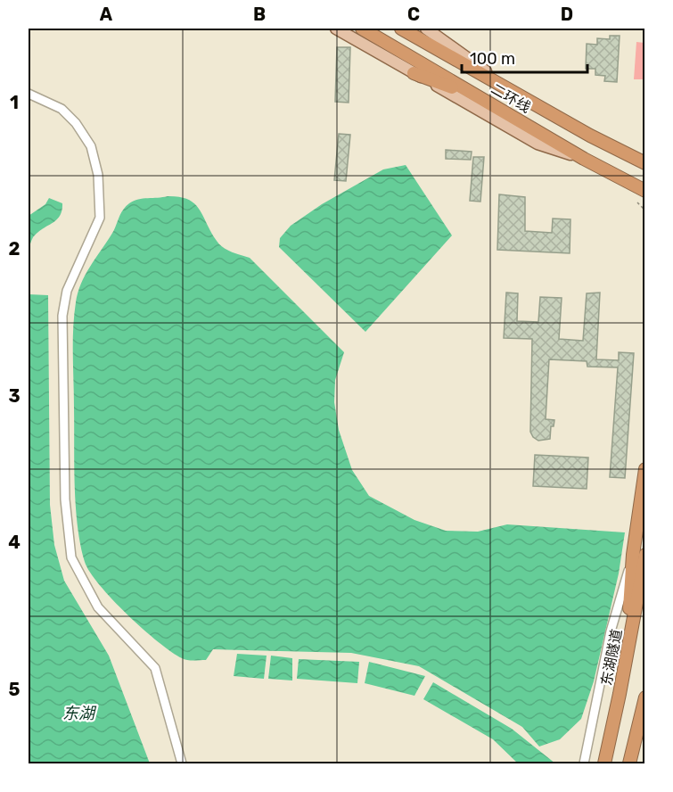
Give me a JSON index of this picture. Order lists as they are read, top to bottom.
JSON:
{
  "streets": {
    "highway": ["二环线", "东湖隧道"]
  },
  "water": ["东湖"],
  "scale_bar": "100 m",
  "grid": {
    "columns": [
      "A",
      "B",
      "C",
      "D"
    ],
    "rows": [
      "1",
      "2",
      "3",
      "4",
      "5"
    ]
  }
}
